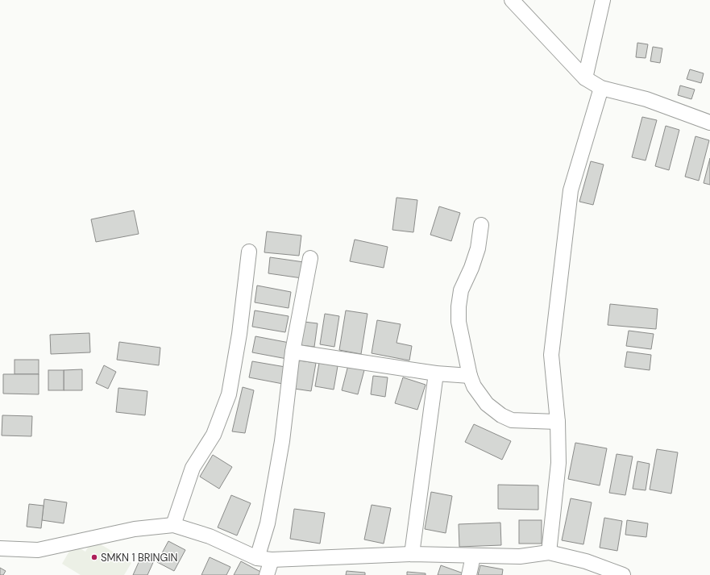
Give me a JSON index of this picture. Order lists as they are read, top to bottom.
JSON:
{
  "places": ["SMKN 1 BRINGIN"]
}
